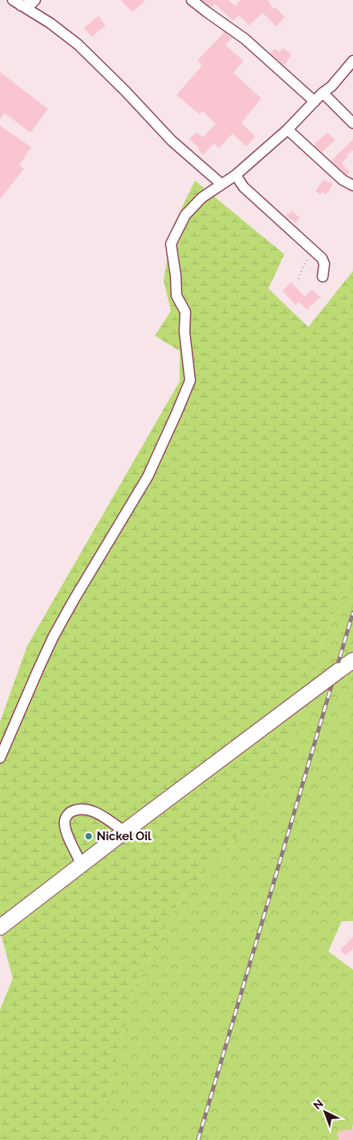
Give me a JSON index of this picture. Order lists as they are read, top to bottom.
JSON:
{
  "places": ["Nickel Oil"],
  "north": "top left"
}
